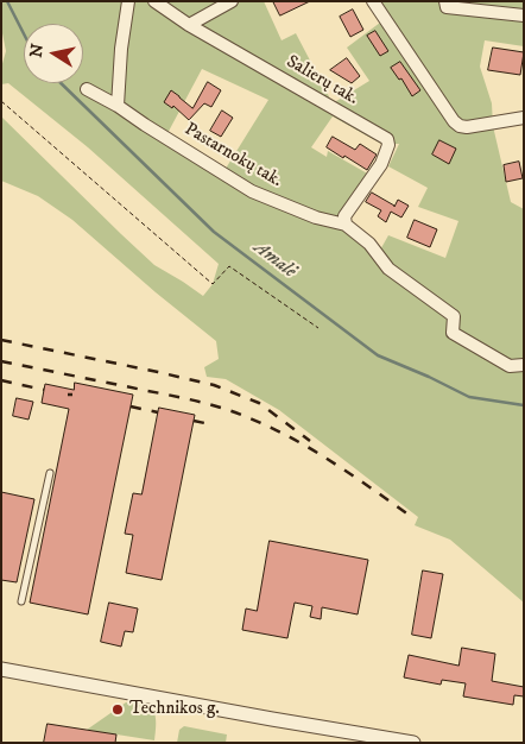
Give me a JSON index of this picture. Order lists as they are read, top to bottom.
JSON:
{
  "streets": {
    "street": ["Salierų tak.", "Pastarnokų tak."]
  },
  "crossings": [
    ["Salierų tak.", "Pastarnokų tak."]
  ],
  "water": ["Amalė"],
  "places": ["Technikos g."],
  "north": "left"
}
